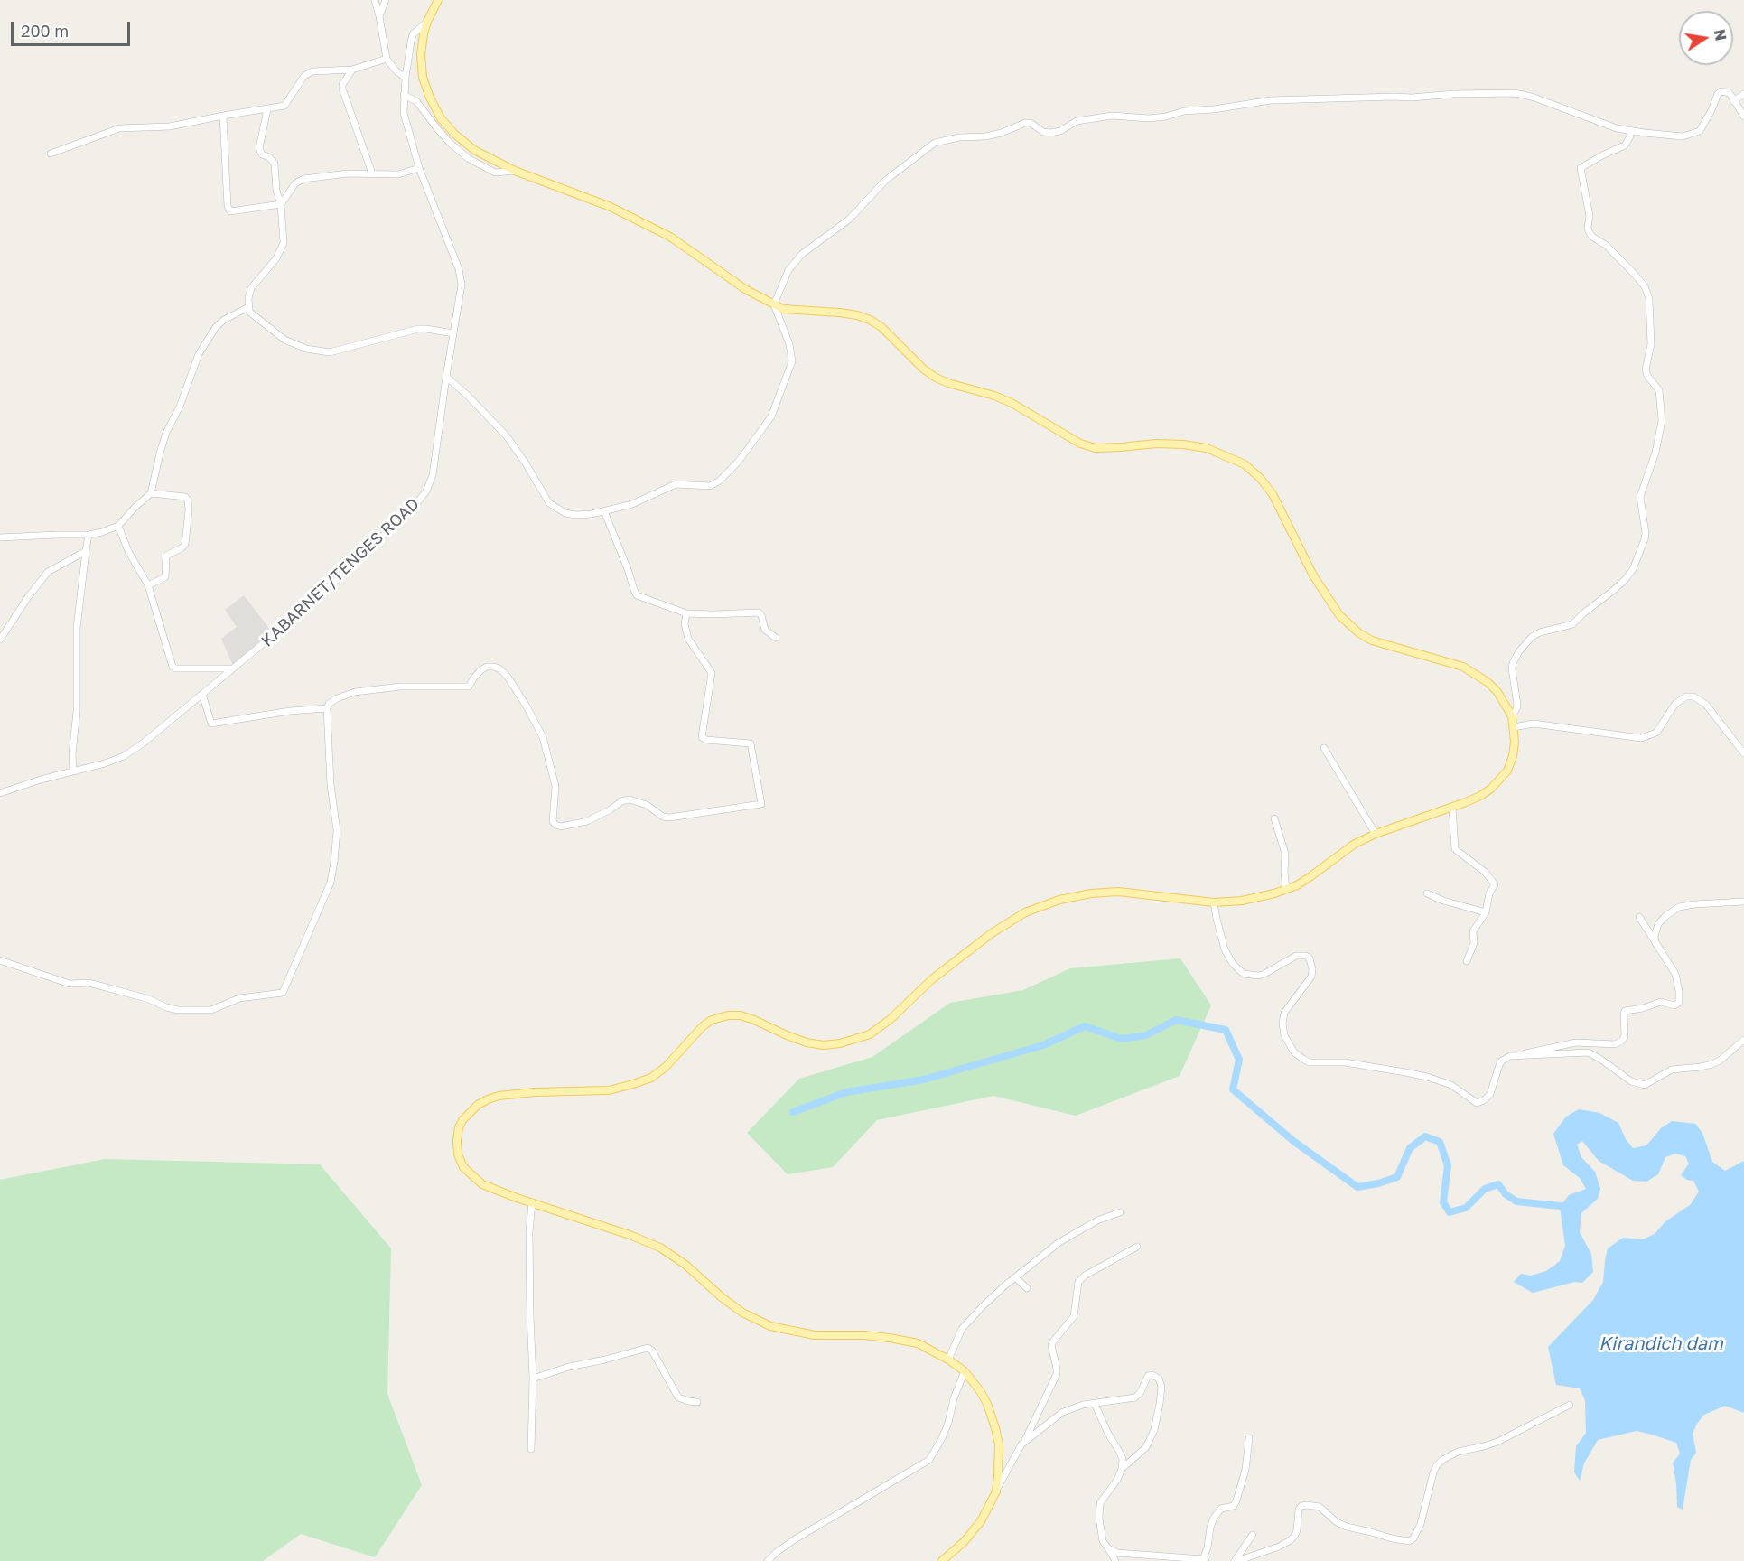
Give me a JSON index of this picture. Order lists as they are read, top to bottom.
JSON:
{
  "streets": {
    "street": ["KABARNET/TENGES ROAD"]
  },
  "water": ["Kirandich dam"],
  "scale_bar": "200 m",
  "north": "right"
}
